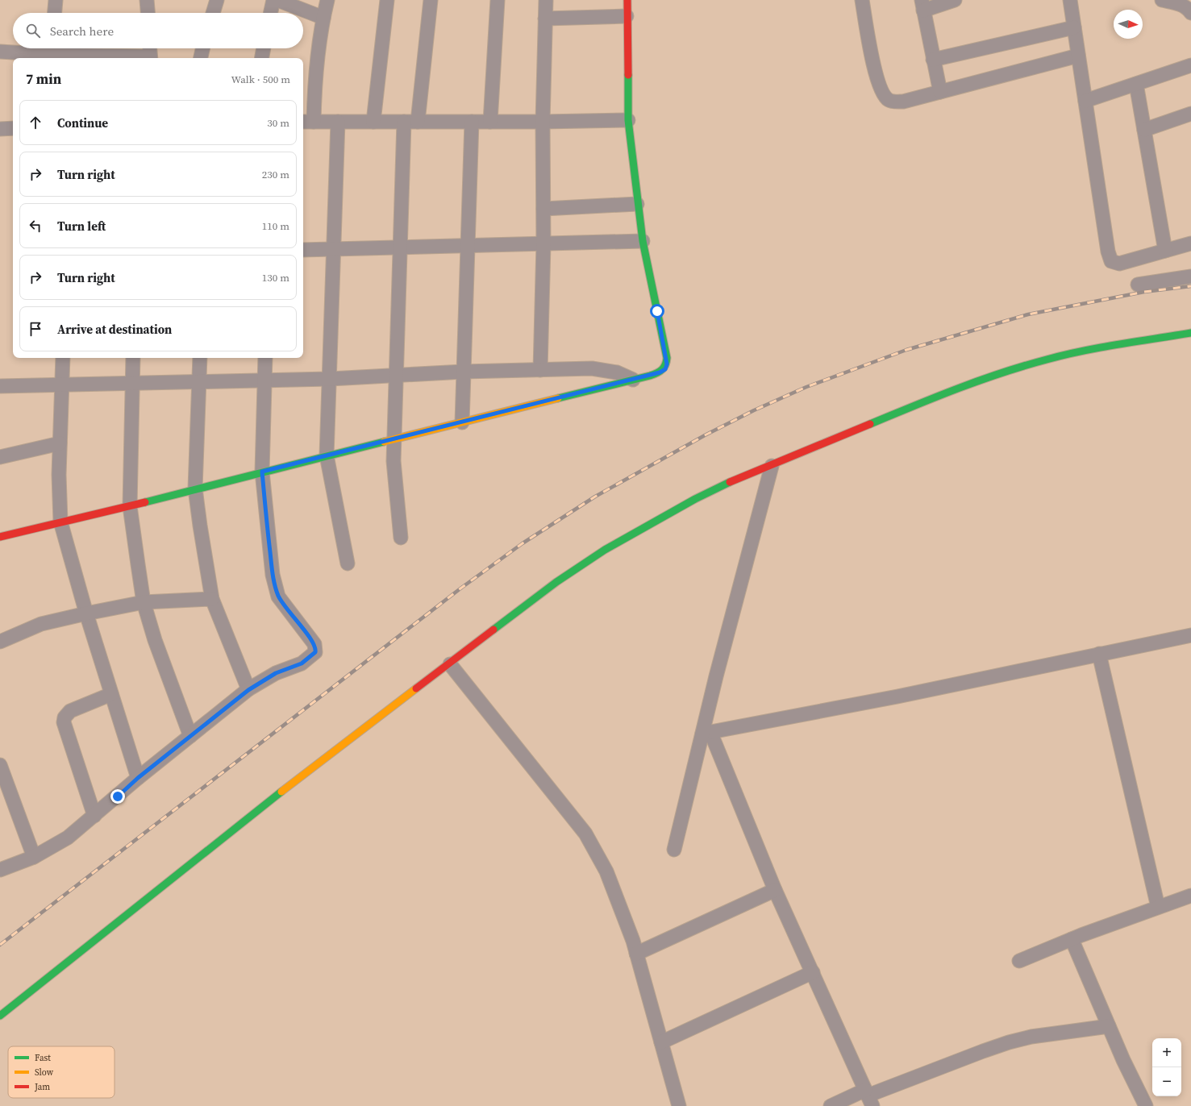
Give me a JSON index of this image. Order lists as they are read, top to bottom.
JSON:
{
  "legend": ["Fast", "Slow", "Jam"],
  "north": "right",
  "page": {
    "search": "Search here",
    "heading": ["7 min", "Walk · 500 m"],
    "list": [
      ["Continue", "30 m"],
      ["Turn right", "230 m"],
      ["Turn left", "110 m"],
      ["Turn right", "130 m"],
      "Arrive at destination"
    ],
    "map_buttons": ["+", "−"]
  }
}
